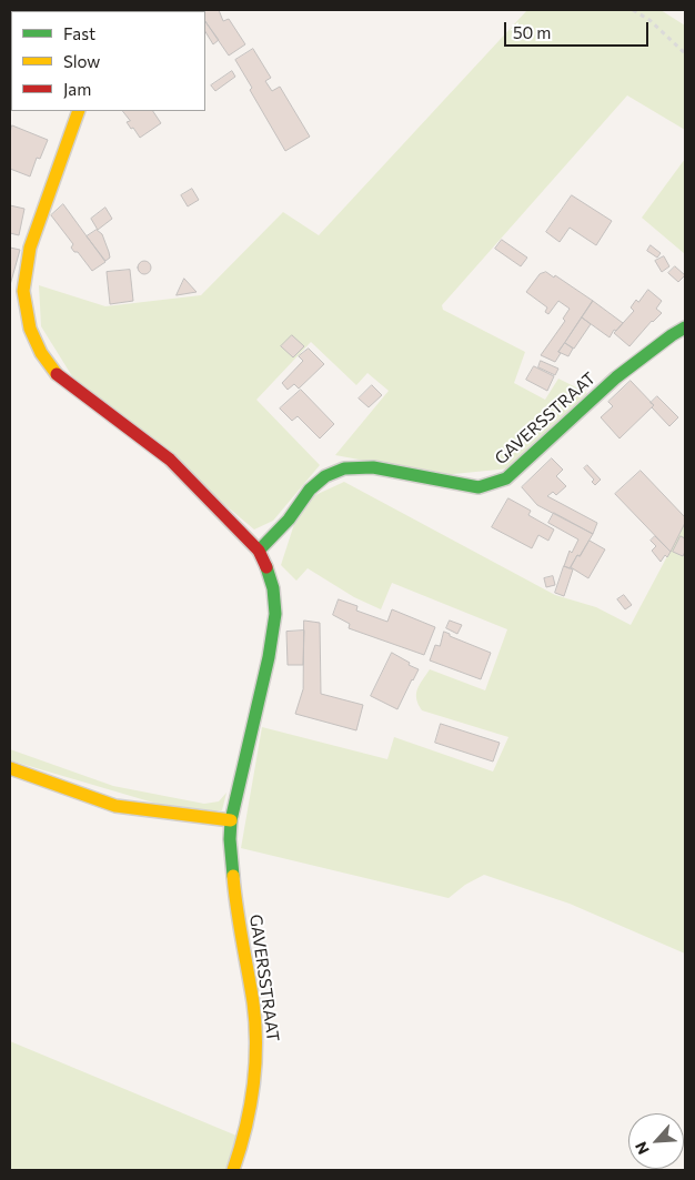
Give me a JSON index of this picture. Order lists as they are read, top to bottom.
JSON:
{
  "streets": {
    "street": ["GAVERSSTRAAT"]
  },
  "legend": ["Fast", "Slow", "Jam"],
  "scale_bar": "50 m",
  "north": "bottom left"
}
